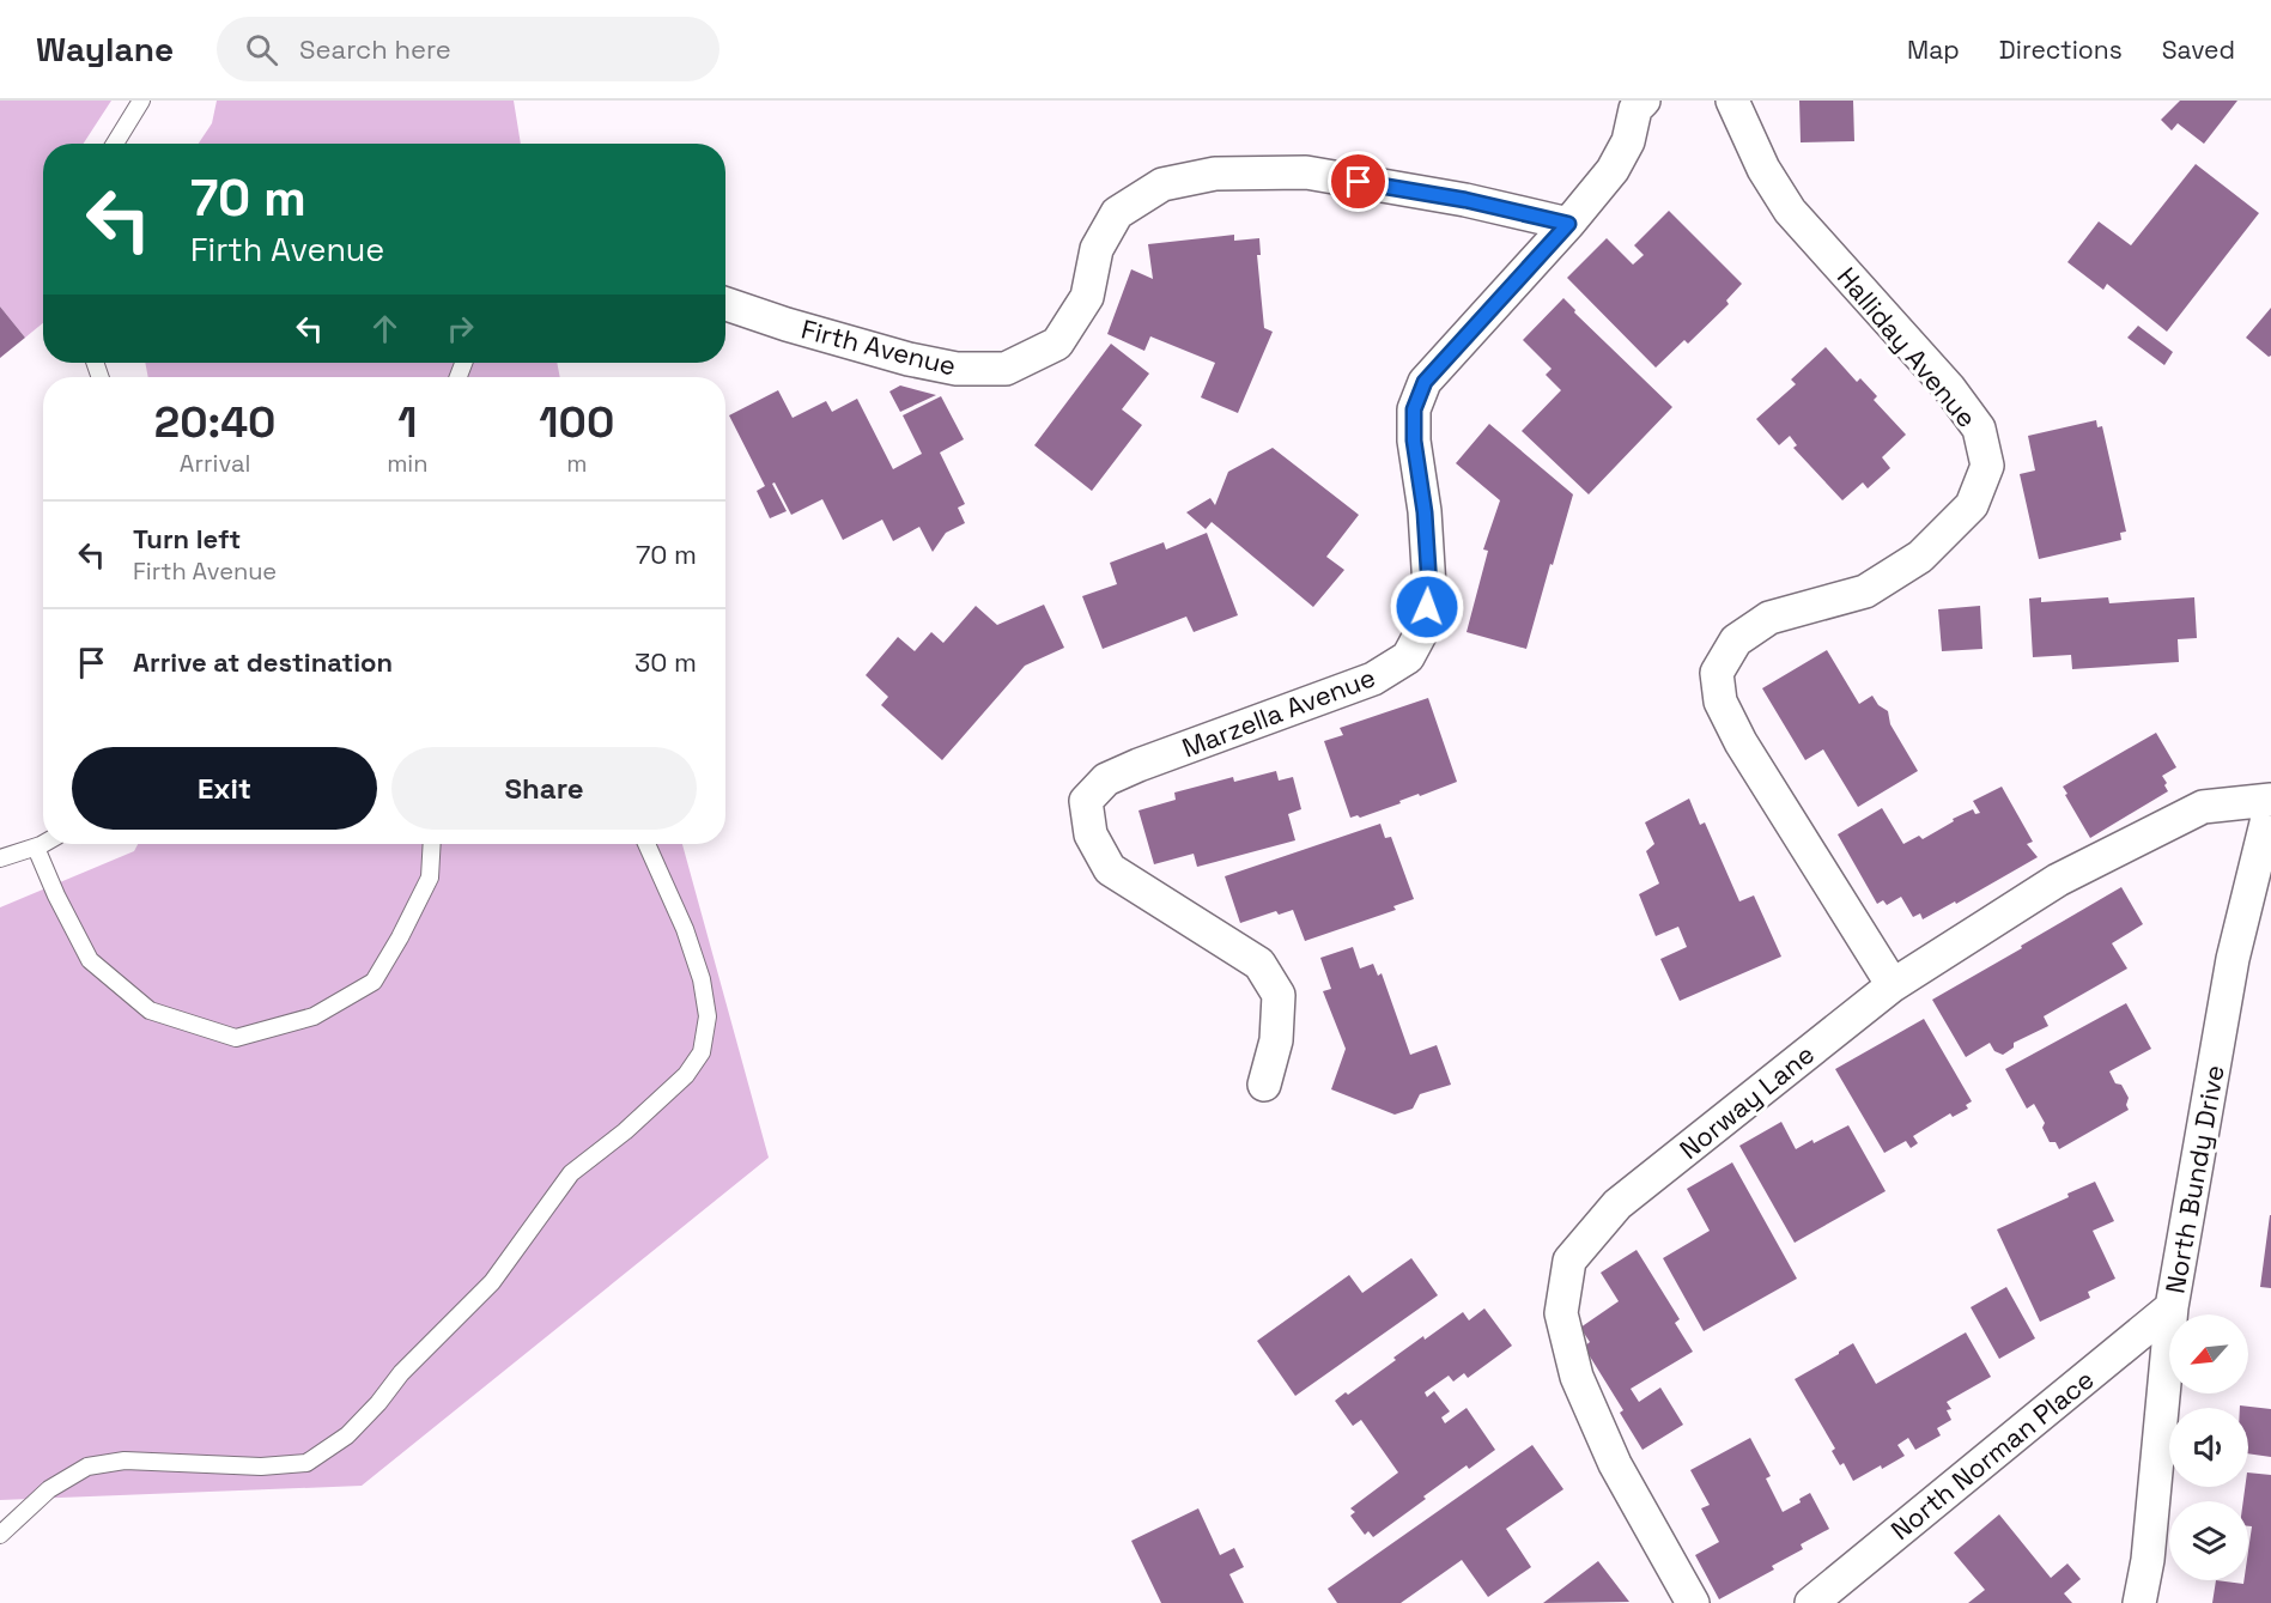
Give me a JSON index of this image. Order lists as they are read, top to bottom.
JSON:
{
  "streets": {
    "street": [
      "Firth Avenue",
      "Halliday Avenue",
      "Marzella Avenue",
      "Norway Lane",
      "North Bundy Drive",
      "North Norman Place"
    ]
  },
  "crossings": [
    ["Firth Avenue", "Marzella Avenue"],
    ["Halliday Avenue", "Norway Lane"],
    ["Norway Lane", "North Bundy Drive"],
    ["North Bundy Drive", "North Norman Place"]
  ],
  "north": "bottom left",
  "page": {
    "header": "Waylane",
    "search": "Search here",
    "nav": ["Map", "Directions", "Saved"],
    "turn": ["70 m", "Firth Avenue"],
    "eta": [
      "20:40",
      "Arrival",
      "1",
      "min",
      "100",
      "m"
    ],
    "list": [
      {
        "name": "Turn left",
        "note": "Firth Avenue",
        "value": "70 m"
      },
      {
        "name": "Arrive at destination",
        "value": "30 m"
      }
    ],
    "buttons": ["Exit", "Share"]
  }
}
